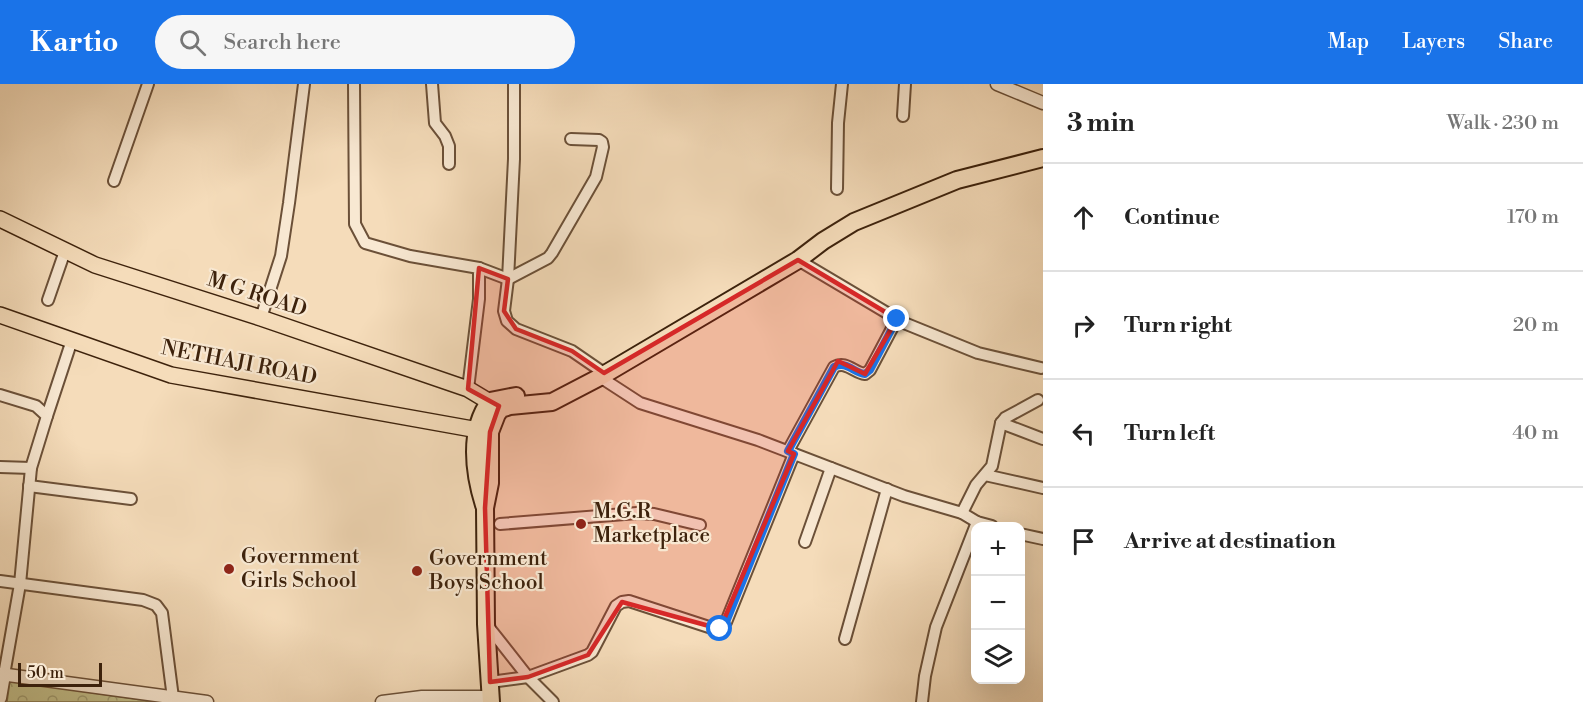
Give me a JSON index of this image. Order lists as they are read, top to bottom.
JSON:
{
  "streets": {
    "main road": ["M G ROAD", "NETHAJI ROAD"]
  },
  "places": ["M.G.R Marketplace", "Government Girls School", "Government Boys School"],
  "scale_bar": "50 m",
  "page": {
    "header": "Kartio",
    "search": "Search here",
    "nav": ["Map", "Layers", "Share"],
    "heading": ["3 min", "Walk · 230 m"],
    "list": [
      ["Continue", "170 m"],
      ["Turn right", "20 m"],
      ["Turn left", "40 m"],
      "Arrive at destination"
    ],
    "map_buttons": ["+", "−"],
    "scale": "50 m"
  }
}
